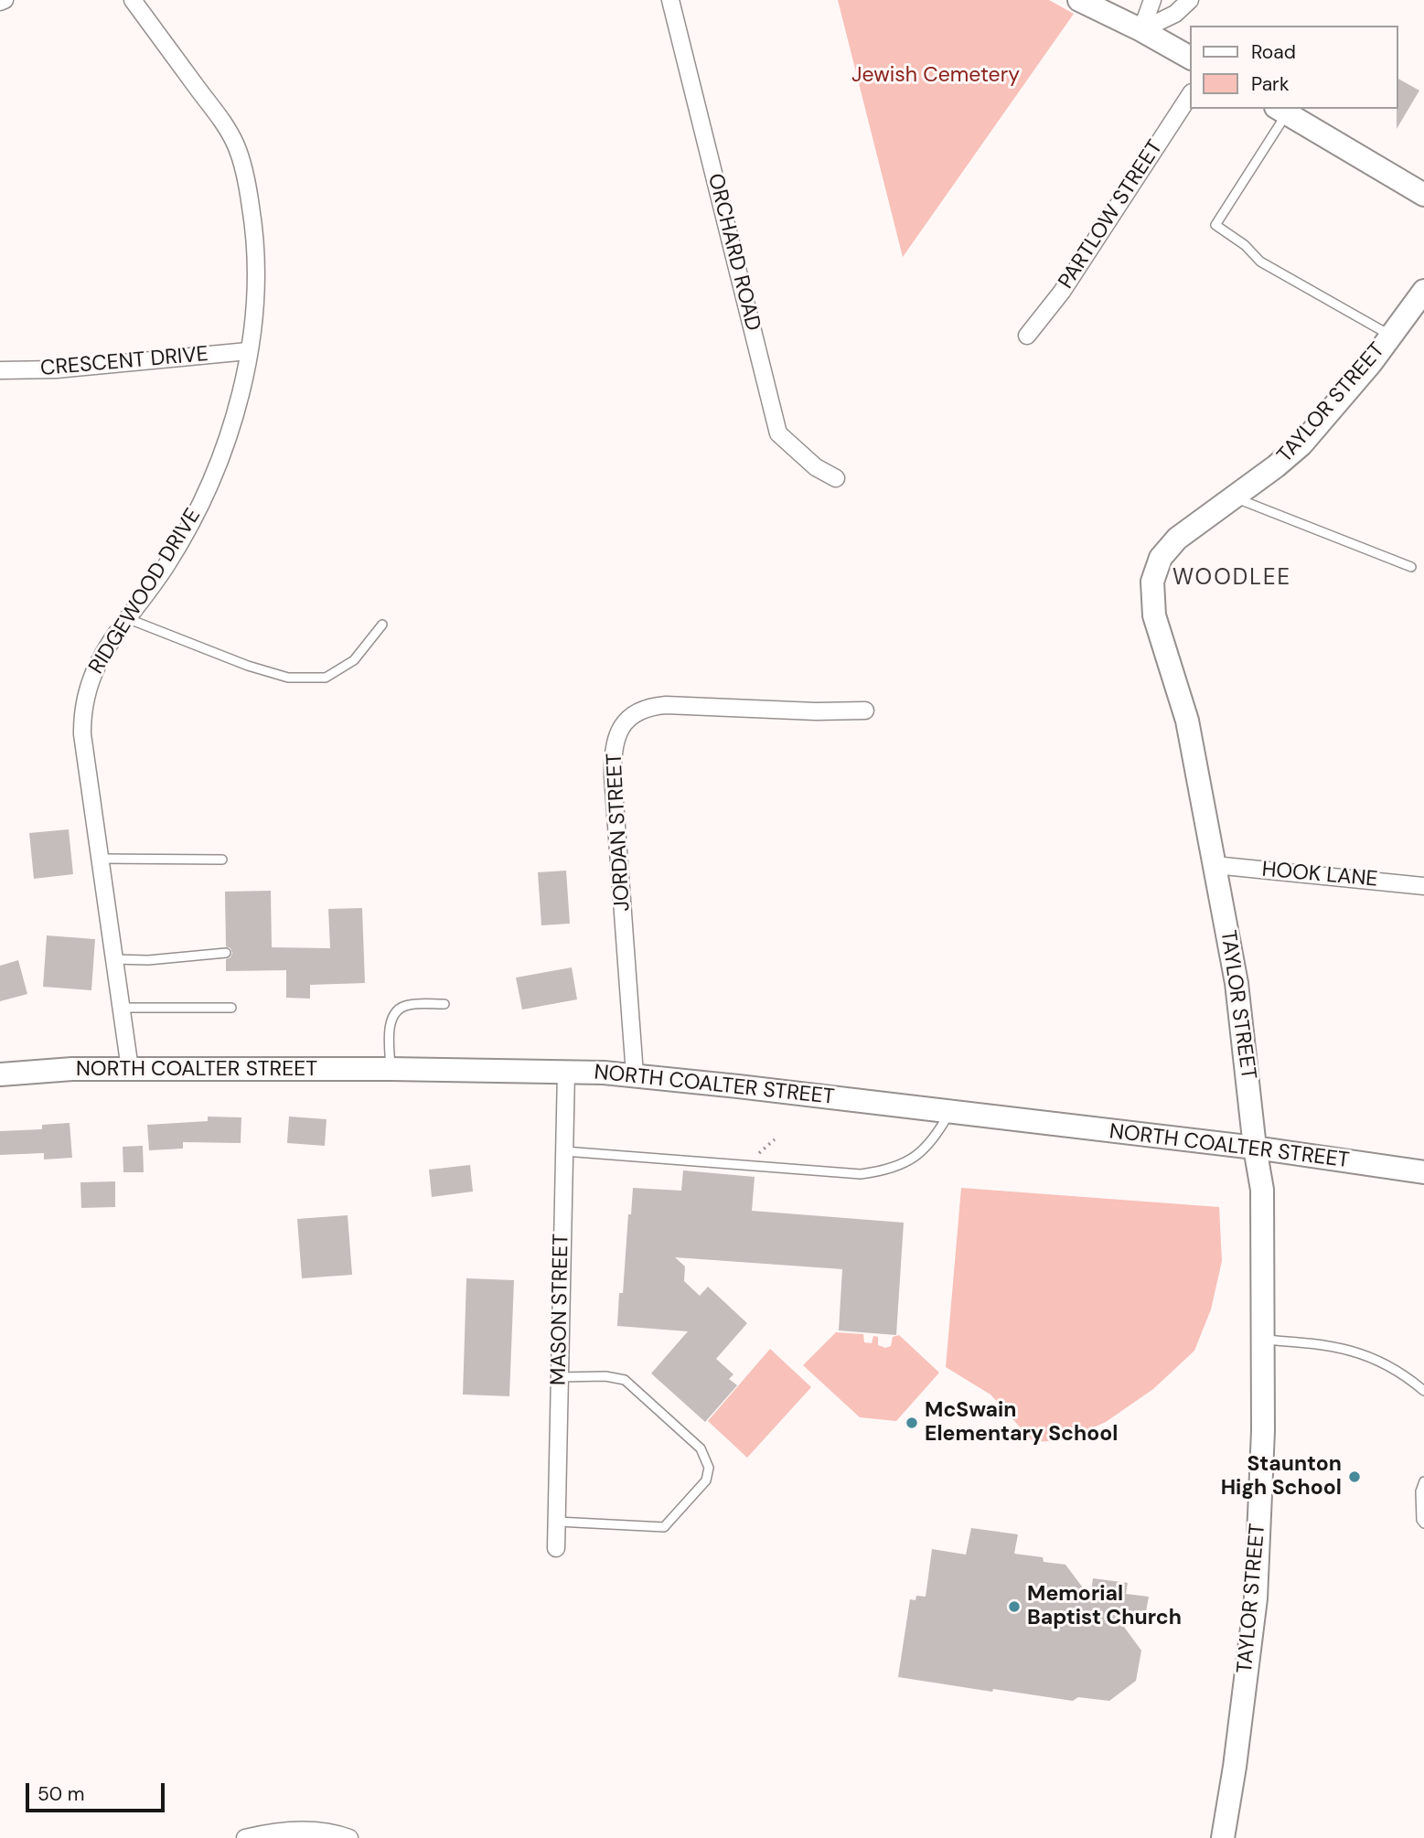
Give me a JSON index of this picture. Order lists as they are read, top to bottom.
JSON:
{
  "streets": {
    "street": [
      "PARTLOW STREET",
      "ORCHARD ROAD",
      "CRESCENT DRIVE",
      "TAYLOR STREET",
      "RIDGEWOOD DRIVE",
      "JORDAN STREET",
      "HOOK LANE",
      "NORTH COALTER STREET",
      "MASON STREET"
    ]
  },
  "crossings": [
    ["CRESCENT DRIVE", "RIDGEWOOD DRIVE"],
    ["TAYLOR STREET", "HOOK LANE"],
    ["TAYLOR STREET", "NORTH COALTER STREET"],
    ["RIDGEWOOD DRIVE", "NORTH COALTER STREET"],
    ["JORDAN STREET", "NORTH COALTER STREET"],
    ["NORTH COALTER STREET", "MASON STREET"]
  ],
  "districts": ["WOODLEE"],
  "parks": ["Jewish Cemetery"],
  "places": ["McSwain Elementary School", "Staunton High School", "Memorial Baptist Church"],
  "legend": ["Road", "Park"],
  "scale_bar": "50 m"
}
